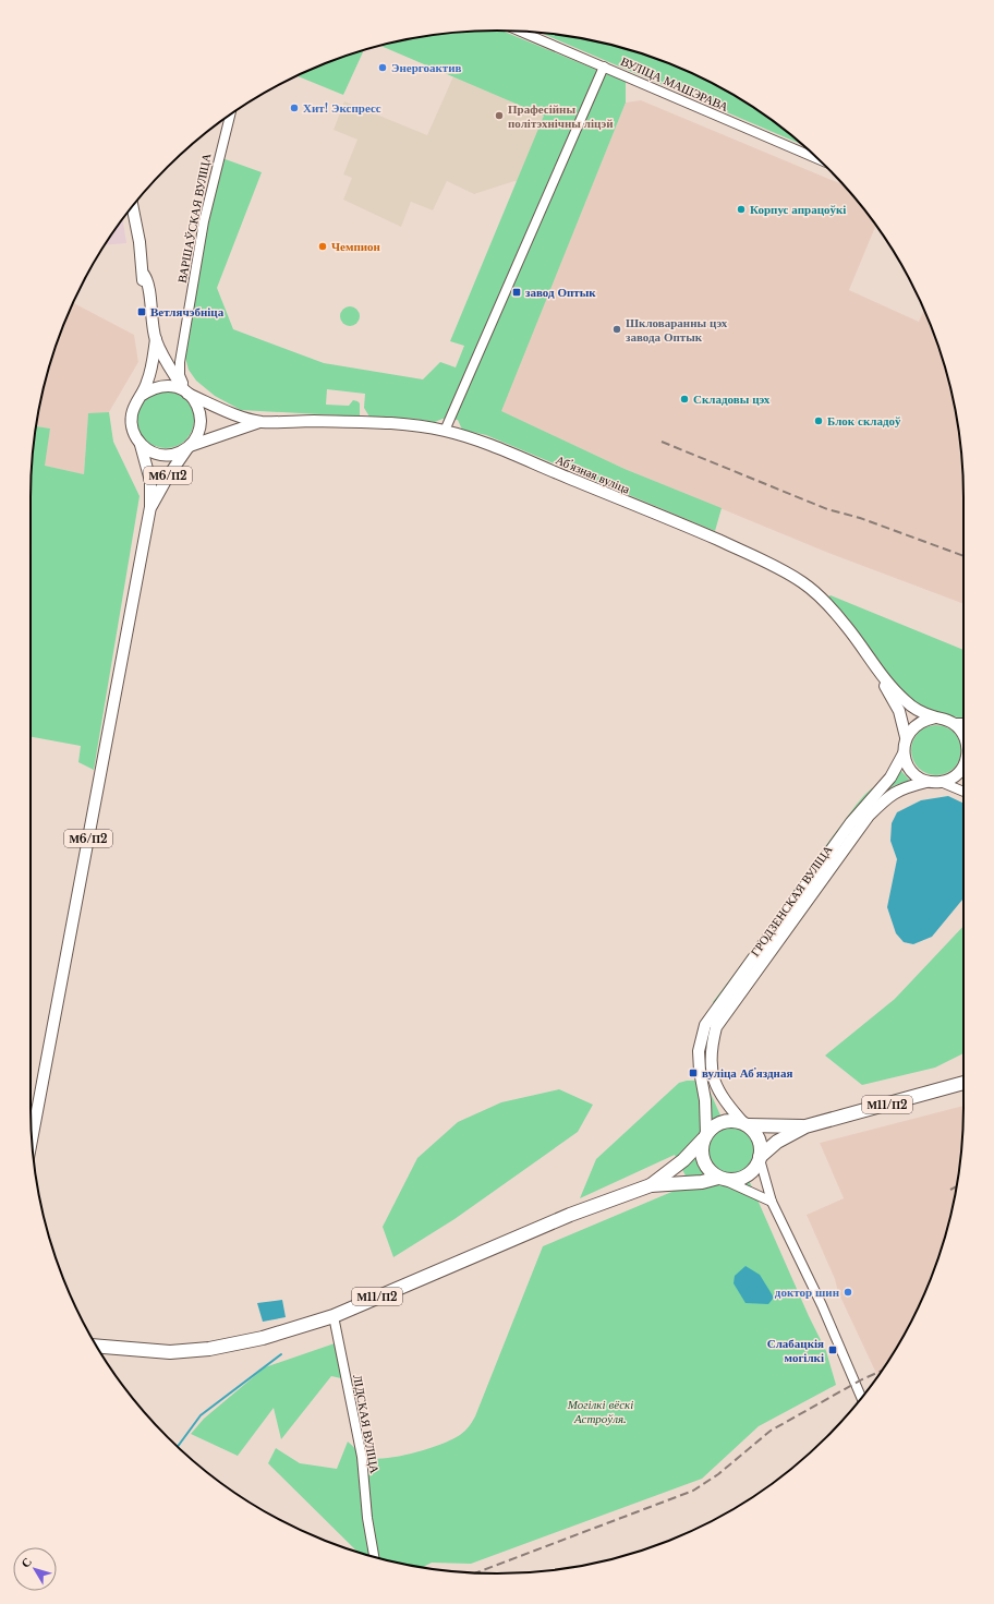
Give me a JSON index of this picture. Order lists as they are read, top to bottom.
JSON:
{
  "streets": {
    "highway": ["М11/П2"],
    "main road": ["Абʼязная вуліца", "М6/П2", "ГРОДЗЕНСКАЯ ВУЛІЦА"],
    "street": ["ВУЛІЦА МАШЭРАВА", "ВАРШАЎСКАЯ ВУЛІЦА", "ЛІДСКАЯ ВУЛІЦА"]
  },
  "crossings": [
    ["ВАРШАЎСКАЯ ВУЛІЦА", "Абʼязная вуліца"],
    ["ВАРШАЎСКАЯ ВУЛІЦА", "М6/П2"],
    ["Абʼязная вуліца", "М6/П2"],
    ["Абʼязная вуліца", "ГРОДЗЕНСКАЯ ВУЛІЦА"],
    ["ГРОДЗЕНСКАЯ ВУЛІЦА", "М11/П2"],
    ["М11/П2", "ЛІДСКАЯ ВУЛІЦА"]
  ],
  "parks": ["Могілкі вёскі Астроўля."],
  "places": {
    "other": [
      "Энергоактив",
      "Хит! Экспресс",
      "Прафесійны політэхнічны ліцэй",
      "Корпус апрацоўкі",
      "Чемпион",
      "Шкловаранны цэх завода Оптык",
      "Складовы цэх",
      "Блок складоў",
      "доктор шин"
    ],
    "transit": [
      "завод Оптык",
      "Ветлячэбніца",
      "вуліца Абʼяздная",
      "Слабацкія могілкі"
    ]
  },
  "north": "top left"
}
